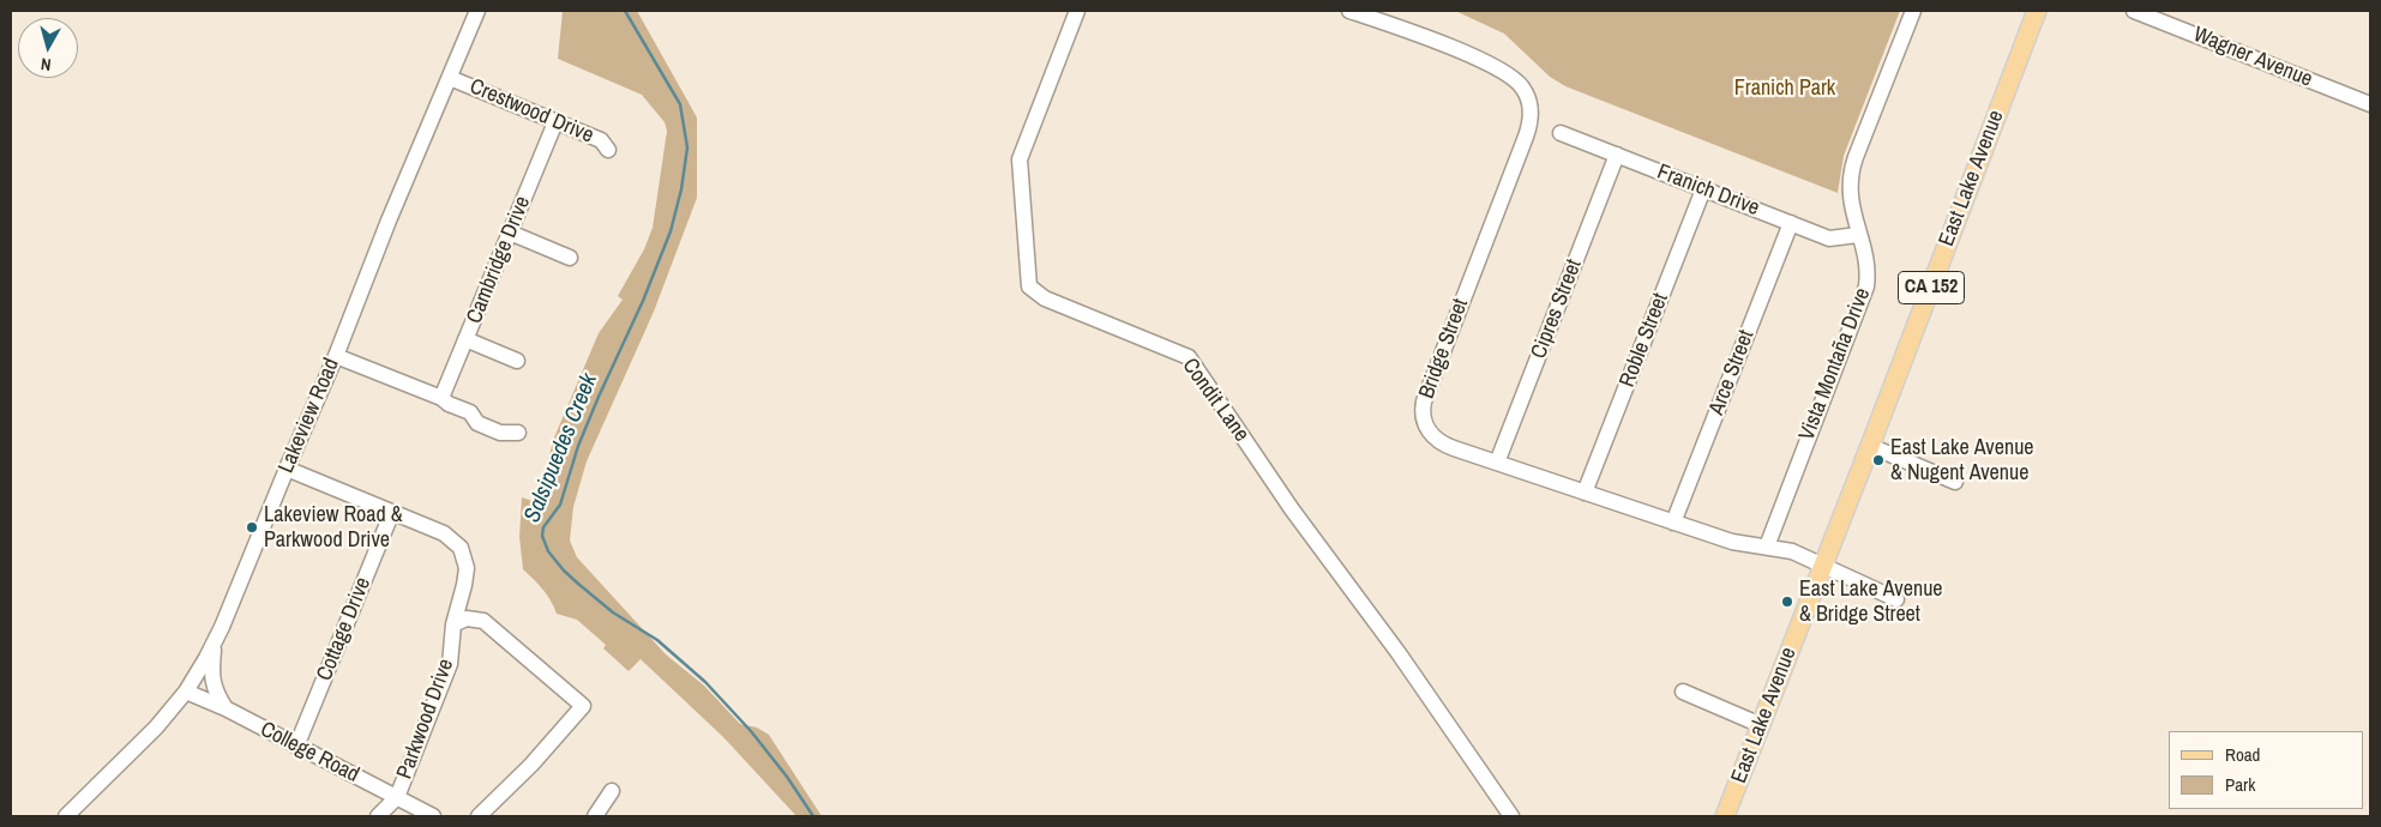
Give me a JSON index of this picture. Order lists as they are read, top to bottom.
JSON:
{
  "streets": {
    "main road": ["East Lake Avenue", "CA 152"],
    "street": [
      "Wagner Avenue",
      "Crestwood Drive",
      "Franich Drive",
      "Cambridge Drive",
      "Cipres Street",
      "Roble Street",
      "Bridge Street",
      "Vista Montaña Drive",
      "Arce Street",
      "Condit Lane",
      "Lakeview Road",
      "Cottage Drive",
      "Parkwood Drive",
      "College Road"
    ]
  },
  "crossings": [
    ["Crestwood Drive", "Cambridge Drive"],
    ["Crestwood Drive", "Lakeview Road"],
    ["East Lake Avenue", "Bridge Street"],
    ["Franich Drive", "Cipres Street"],
    ["Franich Drive", "Roble Street"],
    ["Franich Drive", "Vista Montaña Drive"],
    ["Franich Drive", "Arce Street"],
    ["Cipres Street", "Bridge Street"],
    ["Roble Street", "Bridge Street"],
    ["Bridge Street", "Vista Montaña Drive"],
    ["Bridge Street", "Arce Street"],
    ["Lakeview Road", "Parkwood Drive"],
    ["Lakeview Road", "College Road"],
    ["Cottage Drive", "Parkwood Drive"],
    ["Cottage Drive", "College Road"],
    ["Parkwood Drive", "College Road"]
  ],
  "water": ["Salsipuedes Creek"],
  "parks": ["Franich Park"],
  "places": ["East Lake Avenue & Nugent Avenue", "Lakeview Road & Parkwood Drive", "East Lake Avenue & Bridge Street"],
  "legend": ["Road", "Park"],
  "north": "bottom"
}
